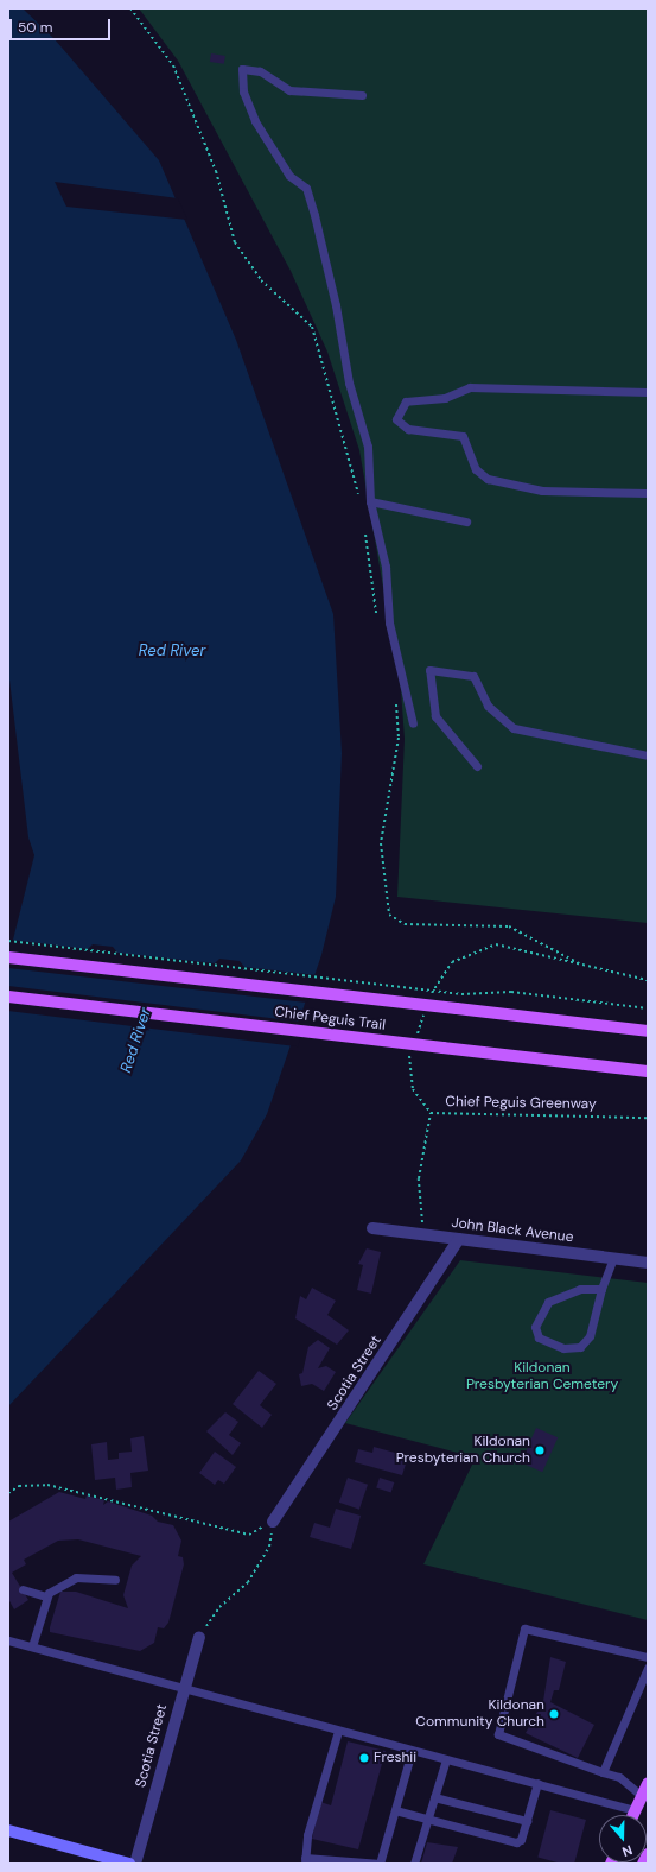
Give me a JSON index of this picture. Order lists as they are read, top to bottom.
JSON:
{
  "streets": {
    "main road": ["Chief Peguis Trail"],
    "street": ["John Black Avenue", "Scotia Street"],
    "path": ["Chief Peguis Greenway"]
  },
  "crossings": [
    ["John Black Avenue", "Scotia Street"]
  ],
  "water": ["Red River"],
  "parks": ["Kildonan Presbyterian Cemetery"],
  "places": ["Kildonan Presbyterian Church", "Kildonan Community Church", "Freshii"],
  "scale_bar": "50 m",
  "north": "bottom"
}
